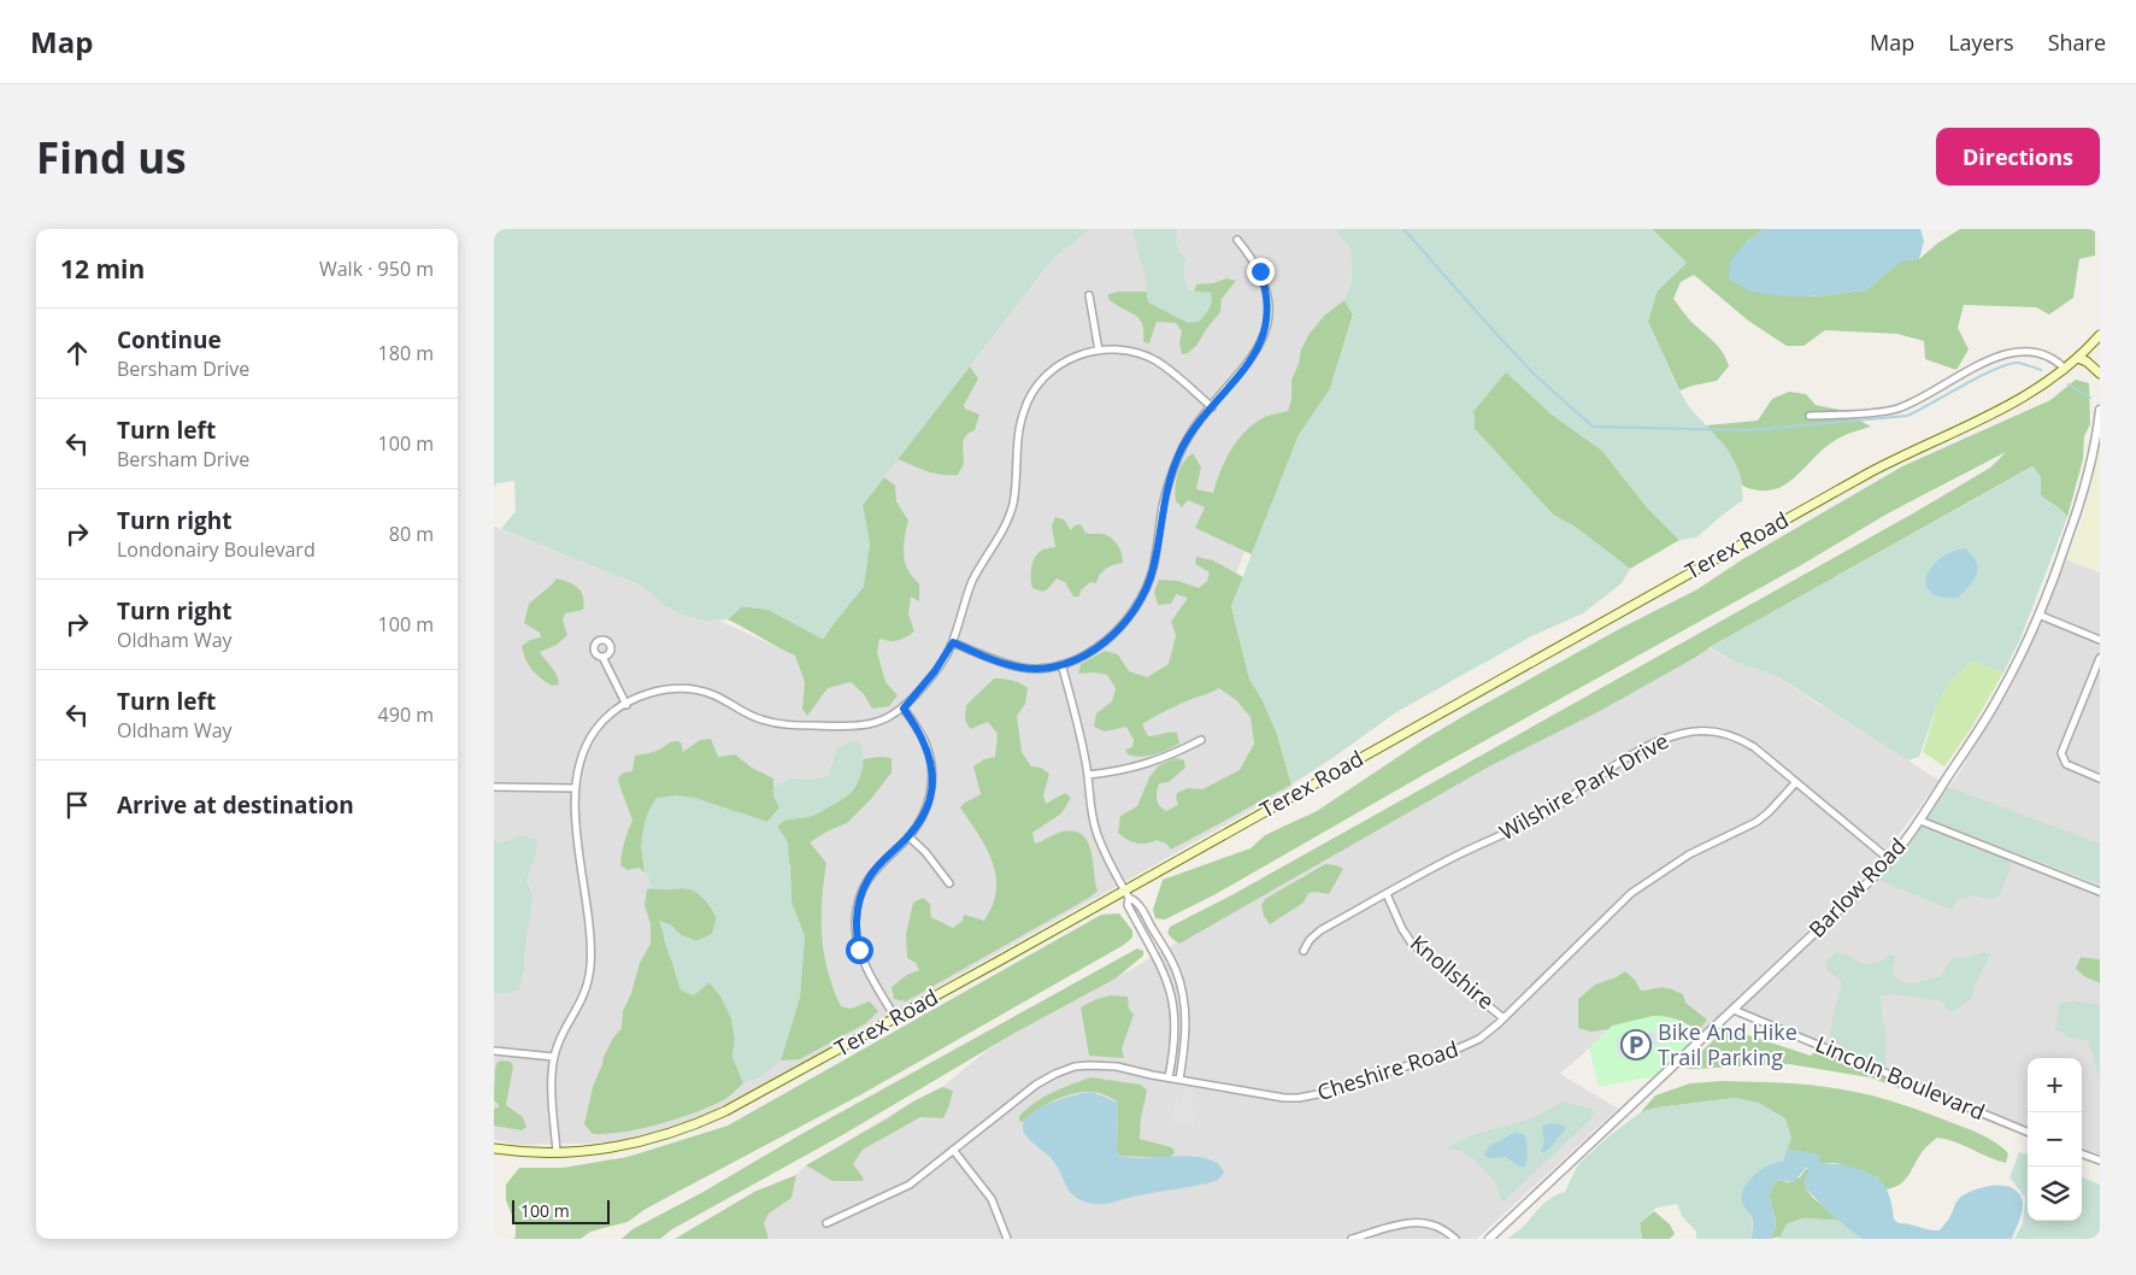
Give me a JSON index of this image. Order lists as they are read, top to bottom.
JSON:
{
  "streets": {
    "main road": ["Terex Road"],
    "street": [
      "Wilshire Park Drive",
      "Barlow Road",
      "Knollshire",
      "Cheshire Road",
      "Lincoln Boulevard"
    ]
  },
  "crossings": [
    ["Wilshire Park Drive", "Barlow Road"],
    ["Wilshire Park Drive", "Knollshire"],
    ["Wilshire Park Drive", "Cheshire Road"],
    ["Barlow Road", "Lincoln Boulevard"],
    ["Knollshire", "Cheshire Road"]
  ],
  "places": {
    "parking": ["Bike And Hike Trail Parking"]
  },
  "scale_bar": "100 m",
  "page": {
    "header": "Map",
    "nav": ["Map", "Layers", "Share"],
    "buttons": "Directions",
    "title": "Find us",
    "heading": ["12 min", "Walk · 950 m"],
    "list": [
      ["Continue", "Bersham Drive", "180 m"],
      ["Turn left", "Bersham Drive", "100 m"],
      ["Turn right", "Londonairy Boulevard", "80 m"],
      ["Turn right", "Oldham Way", "100 m"],
      ["Turn left", "Oldham Way", "490 m"],
      "Arrive at destination"
    ],
    "map_buttons": ["+", "−"],
    "scale": "100 m"
  }
}
